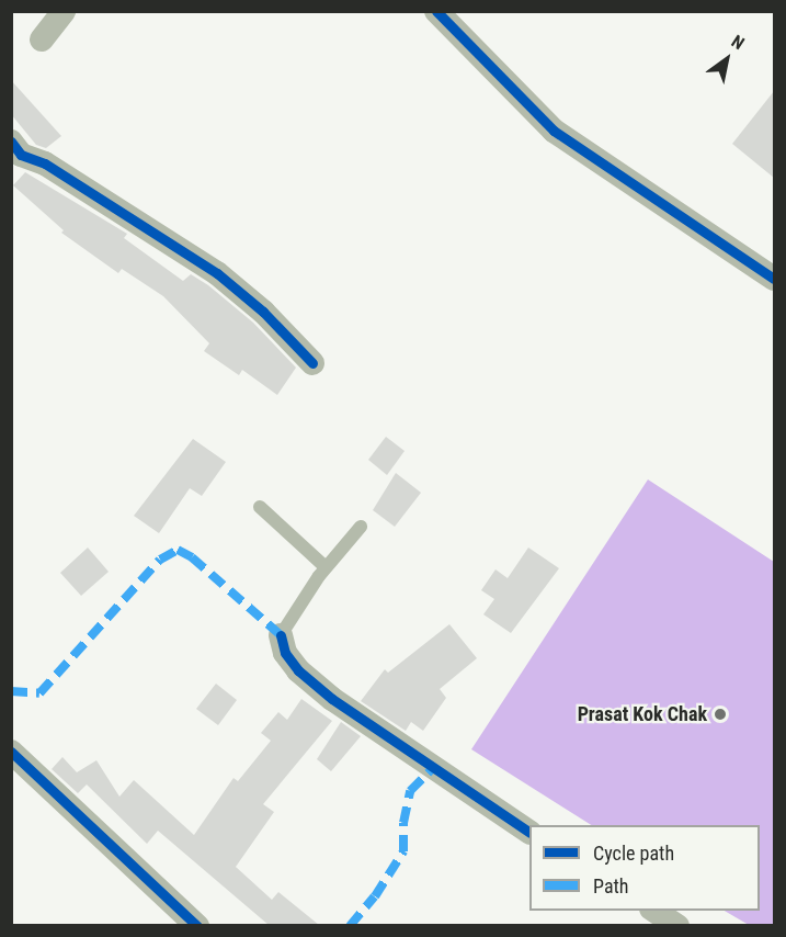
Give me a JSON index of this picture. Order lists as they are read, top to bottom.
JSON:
{
  "places": ["Prasat Kok Chak"],
  "legend": ["Cycle path", "Path"],
  "north": "top right"
}
